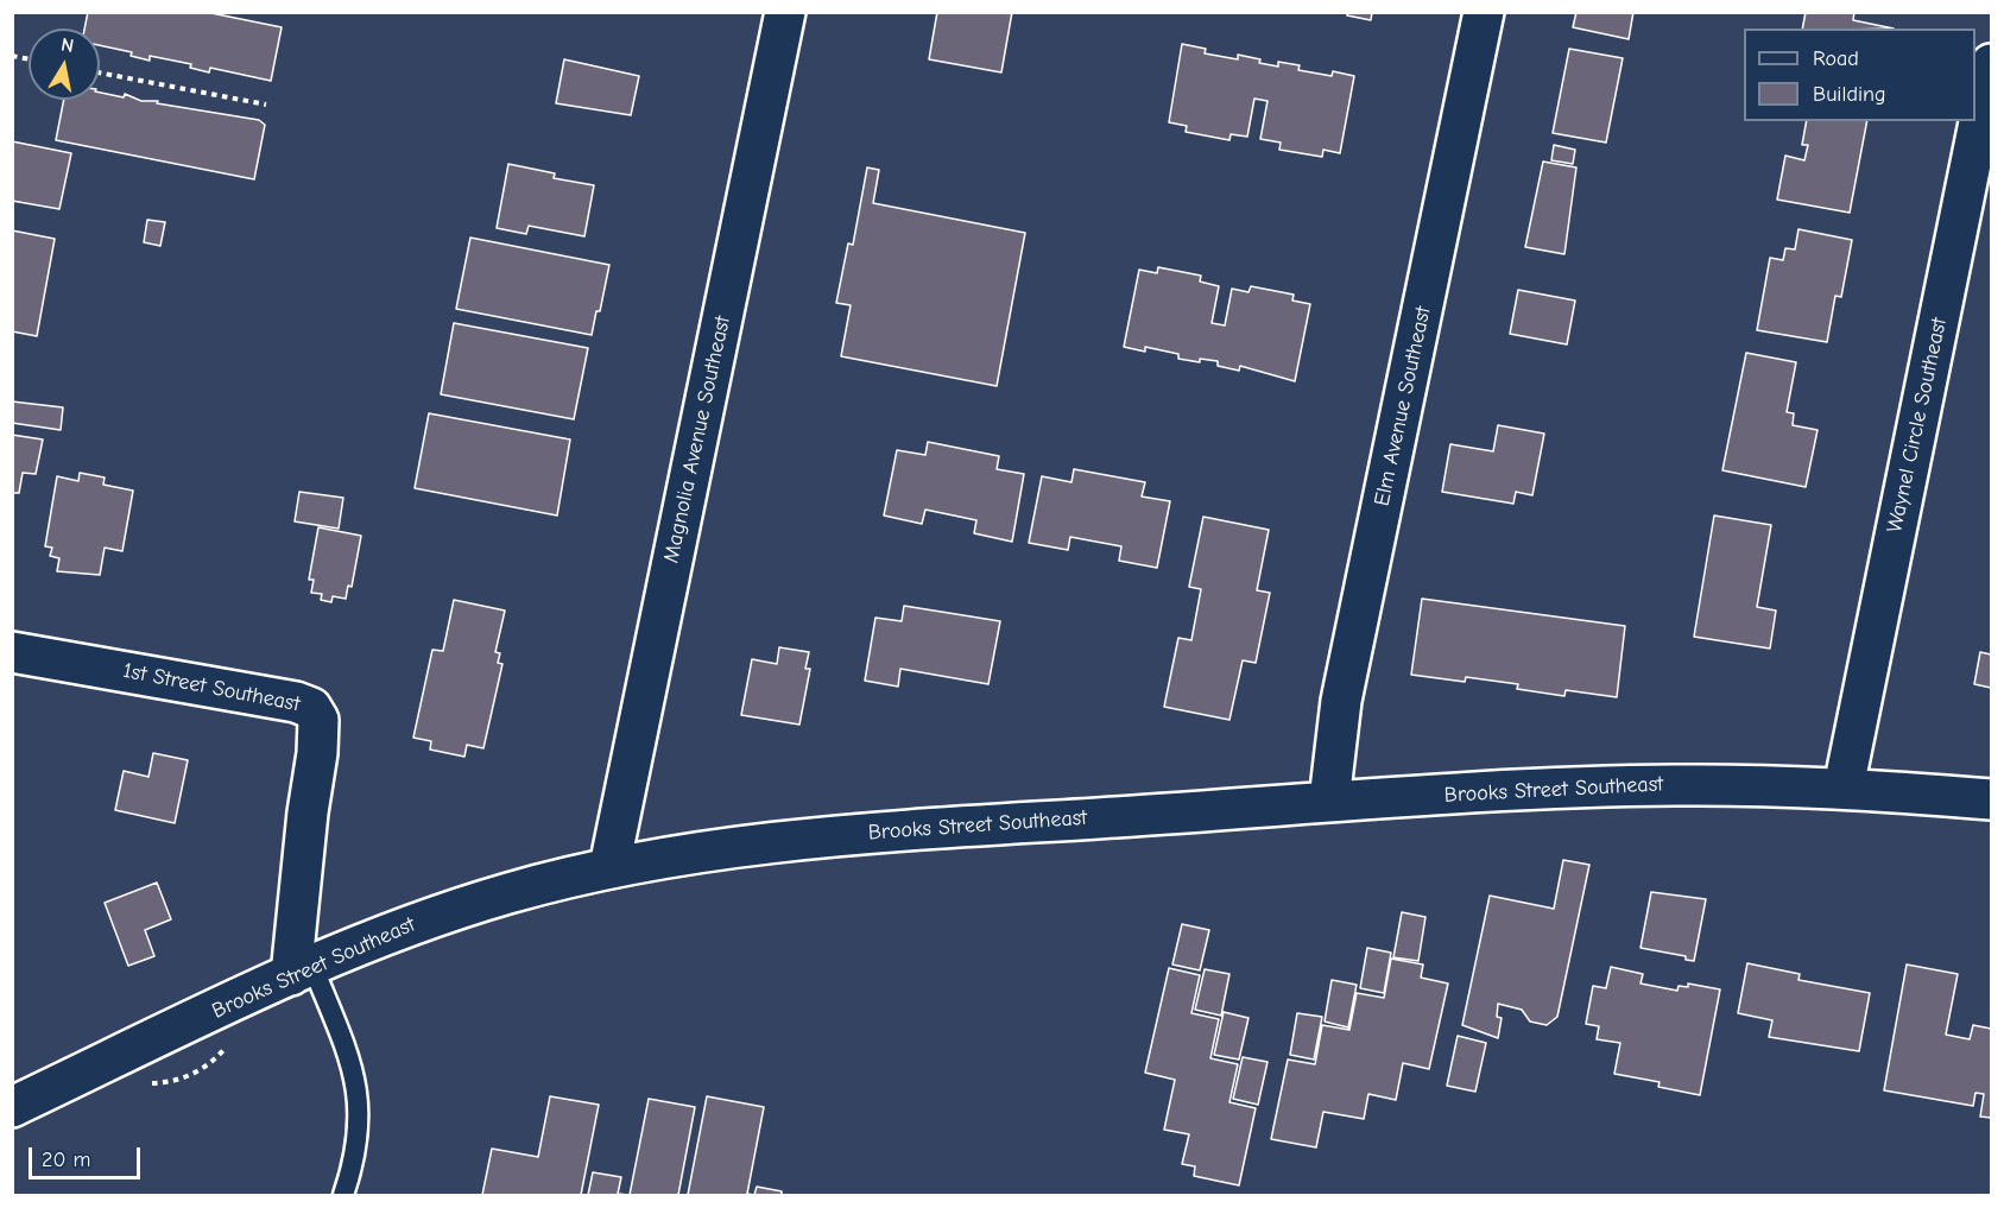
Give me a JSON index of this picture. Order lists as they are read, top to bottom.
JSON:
{
  "streets": {
    "street": [
      "Elm Avenue Southeast",
      "Waynel Circle Southeast",
      "Magnolia Avenue Southeast",
      "1st Street Southeast",
      "Brooks Street Southeast"
    ]
  },
  "crossings": [
    ["Elm Avenue Southeast", "Brooks Street Southeast"],
    ["Waynel Circle Southeast", "Brooks Street Southeast"],
    ["Magnolia Avenue Southeast", "Brooks Street Southeast"],
    ["1st Street Southeast", "Brooks Street Southeast"]
  ],
  "legend": ["Road", "Building"],
  "scale_bar": "20 m",
  "north": "top"
}
